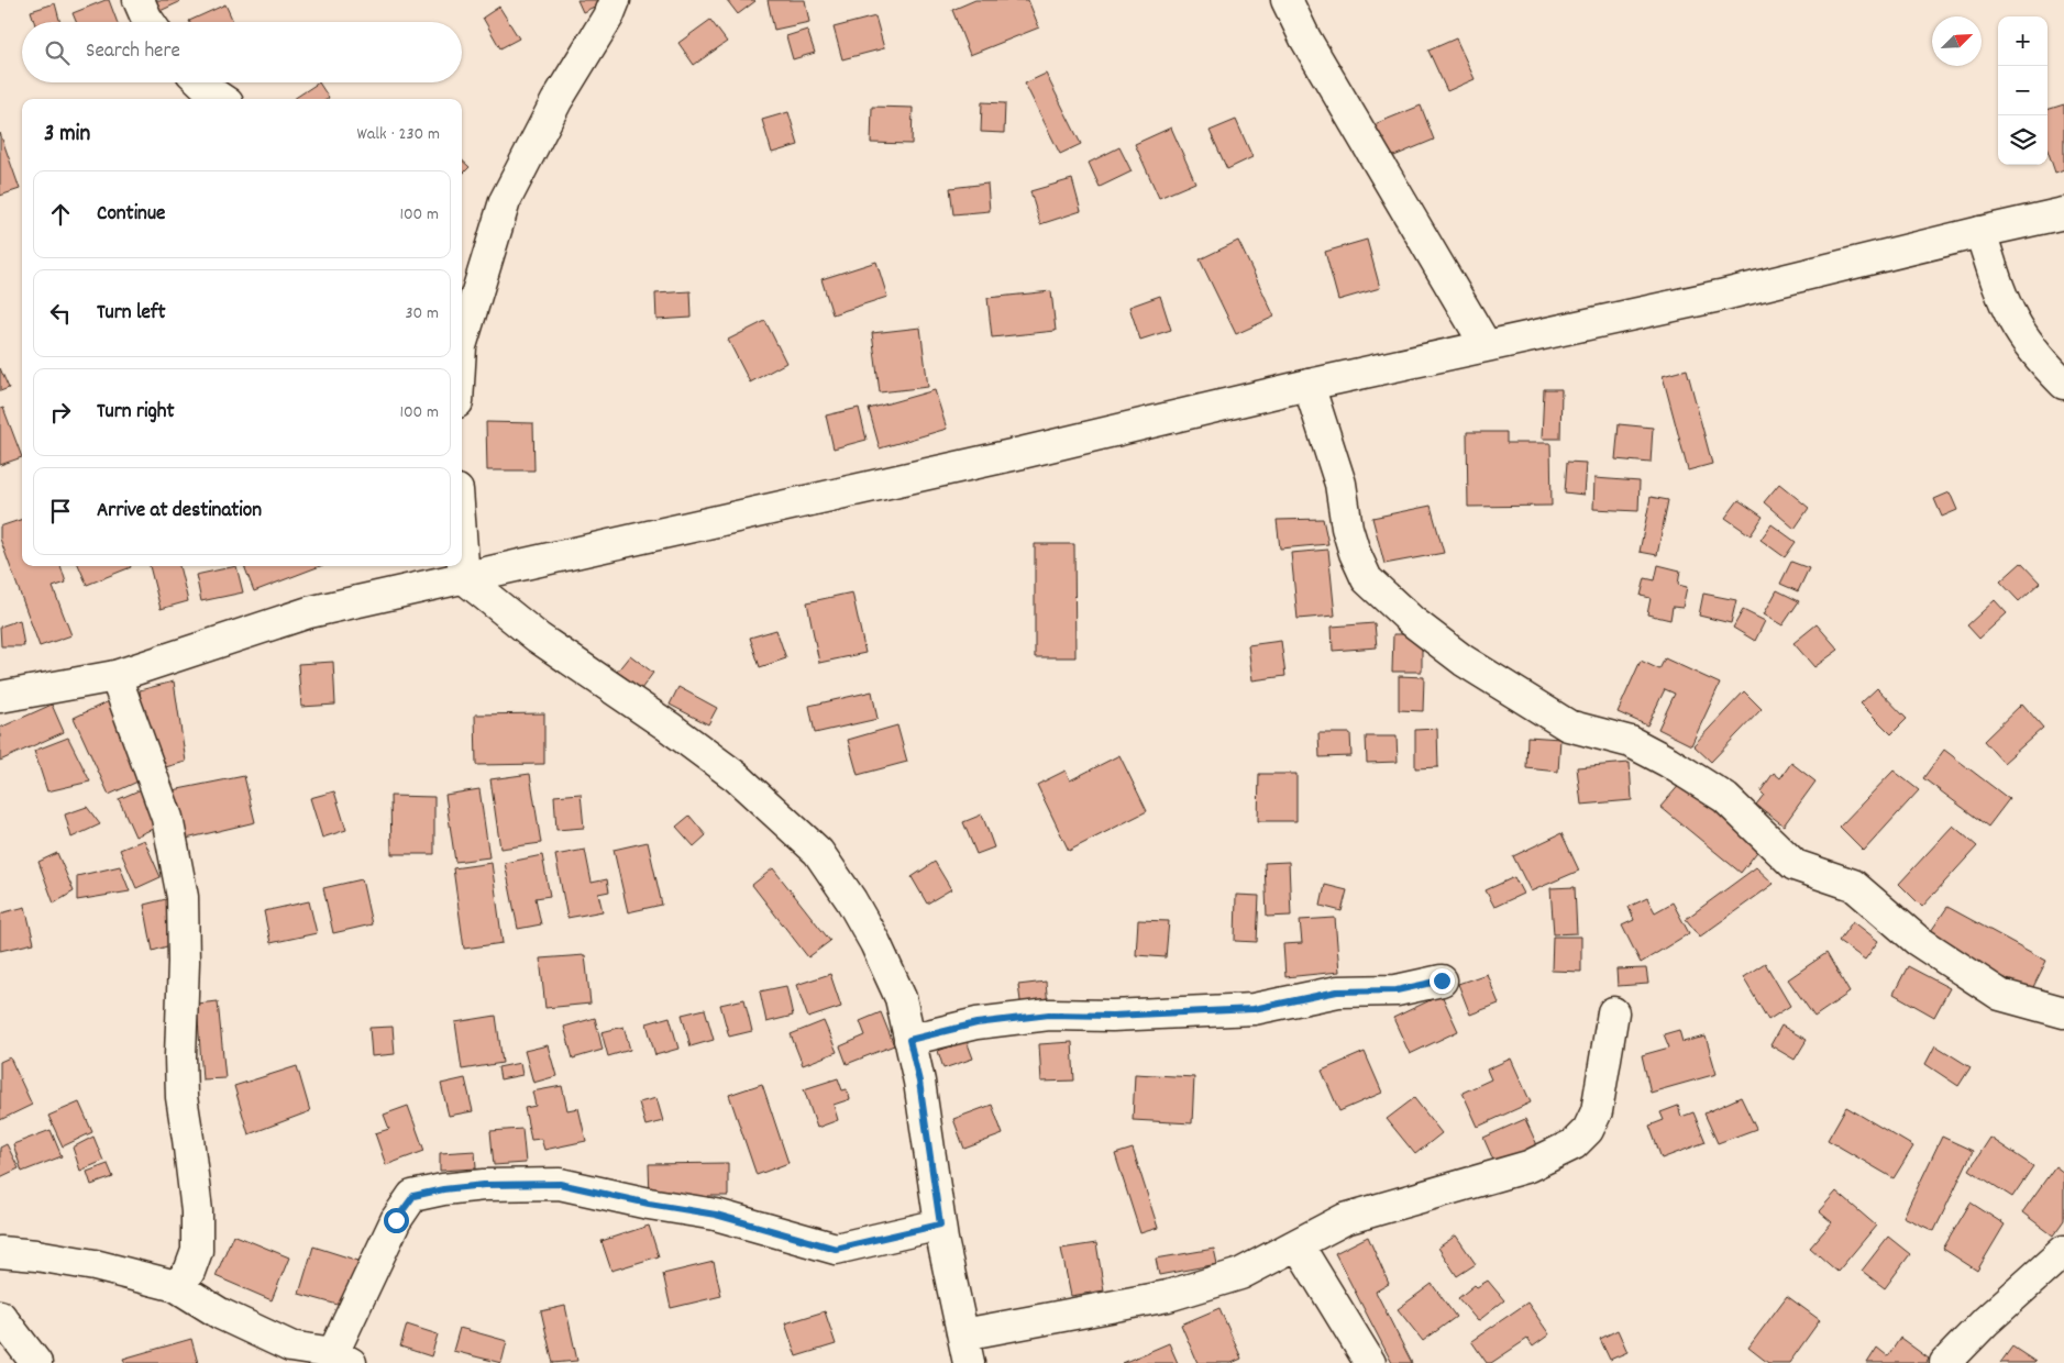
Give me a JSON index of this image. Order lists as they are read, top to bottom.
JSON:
{
  "north": "top right",
  "page": {
    "map_buttons": ["+", "−"],
    "search": "Search here",
    "heading": ["3 min", "Walk · 230 m"],
    "list": [
      ["Continue", "100 m"],
      ["Turn left", "30 m"],
      ["Turn right", "100 m"],
      "Arrive at destination"
    ]
  }
}
